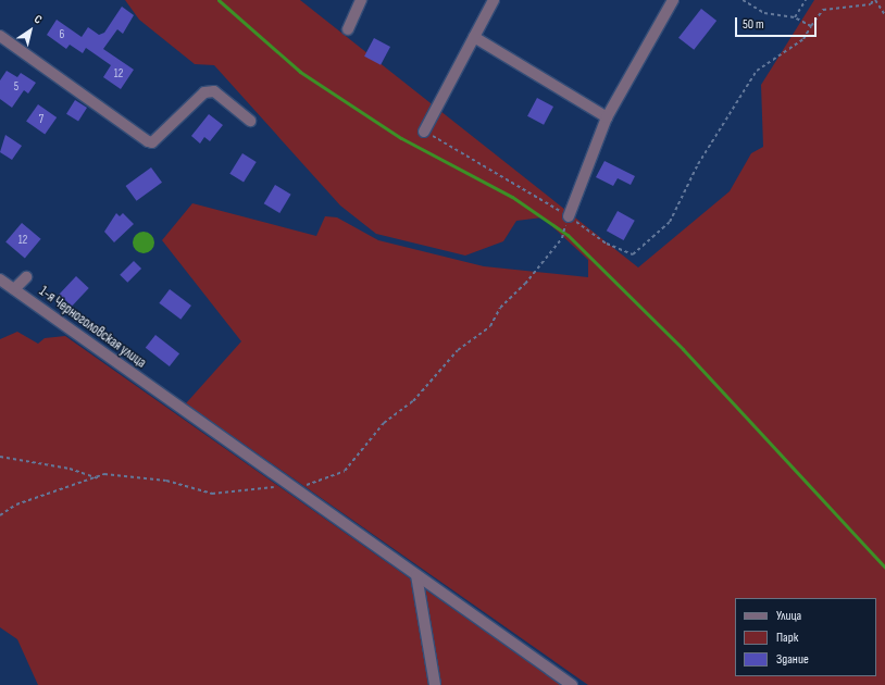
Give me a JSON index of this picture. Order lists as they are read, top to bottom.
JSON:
{
  "streets": {
    "street": ["1-я Черноголовская улица"]
  },
  "house_numbers": [
    "6",
    "12",
    "5",
    "7",
    "12"
  ],
  "legend": ["Улица", "Парк", "Здание"],
  "scale_bar": "50 m",
  "north": "top right"
}
